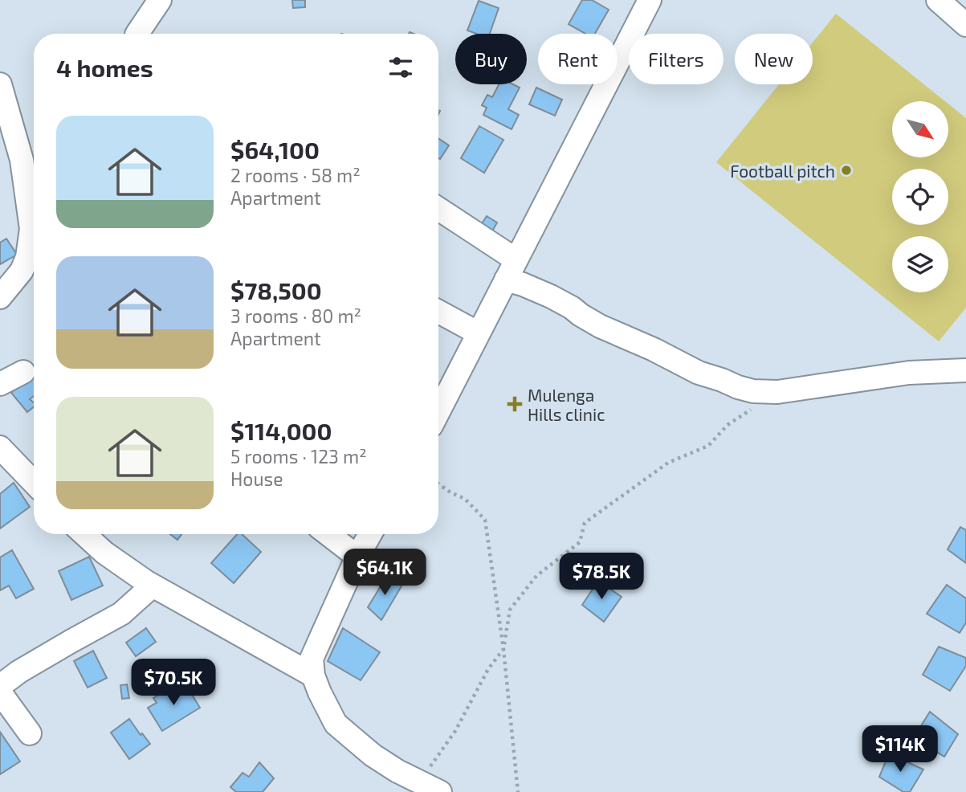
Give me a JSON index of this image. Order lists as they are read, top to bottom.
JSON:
{
  "places": {
    "other": ["Football pitch"],
    "health": ["Mulenga Hills clinic"]
  },
  "north": "bottom right",
  "page": {
    "chip": [
      "Buy",
      "Rent",
      "Filters",
      "New"
    ],
    "heading": "4 homes",
    "list": [
      {
        "name": "$64,100",
        "note": "2 rooms · 58 m² · Apartment"
      },
      {
        "name": "$78,500",
        "note": "3 rooms · 80 m² · Apartment"
      },
      {
        "name": "$114,000",
        "note": "5 rooms · 123 m² · House"
      }
    ],
    "price": [
      "$64.1K",
      "$78.5K",
      "$70.5K",
      "$114K"
    ]
  }
}
